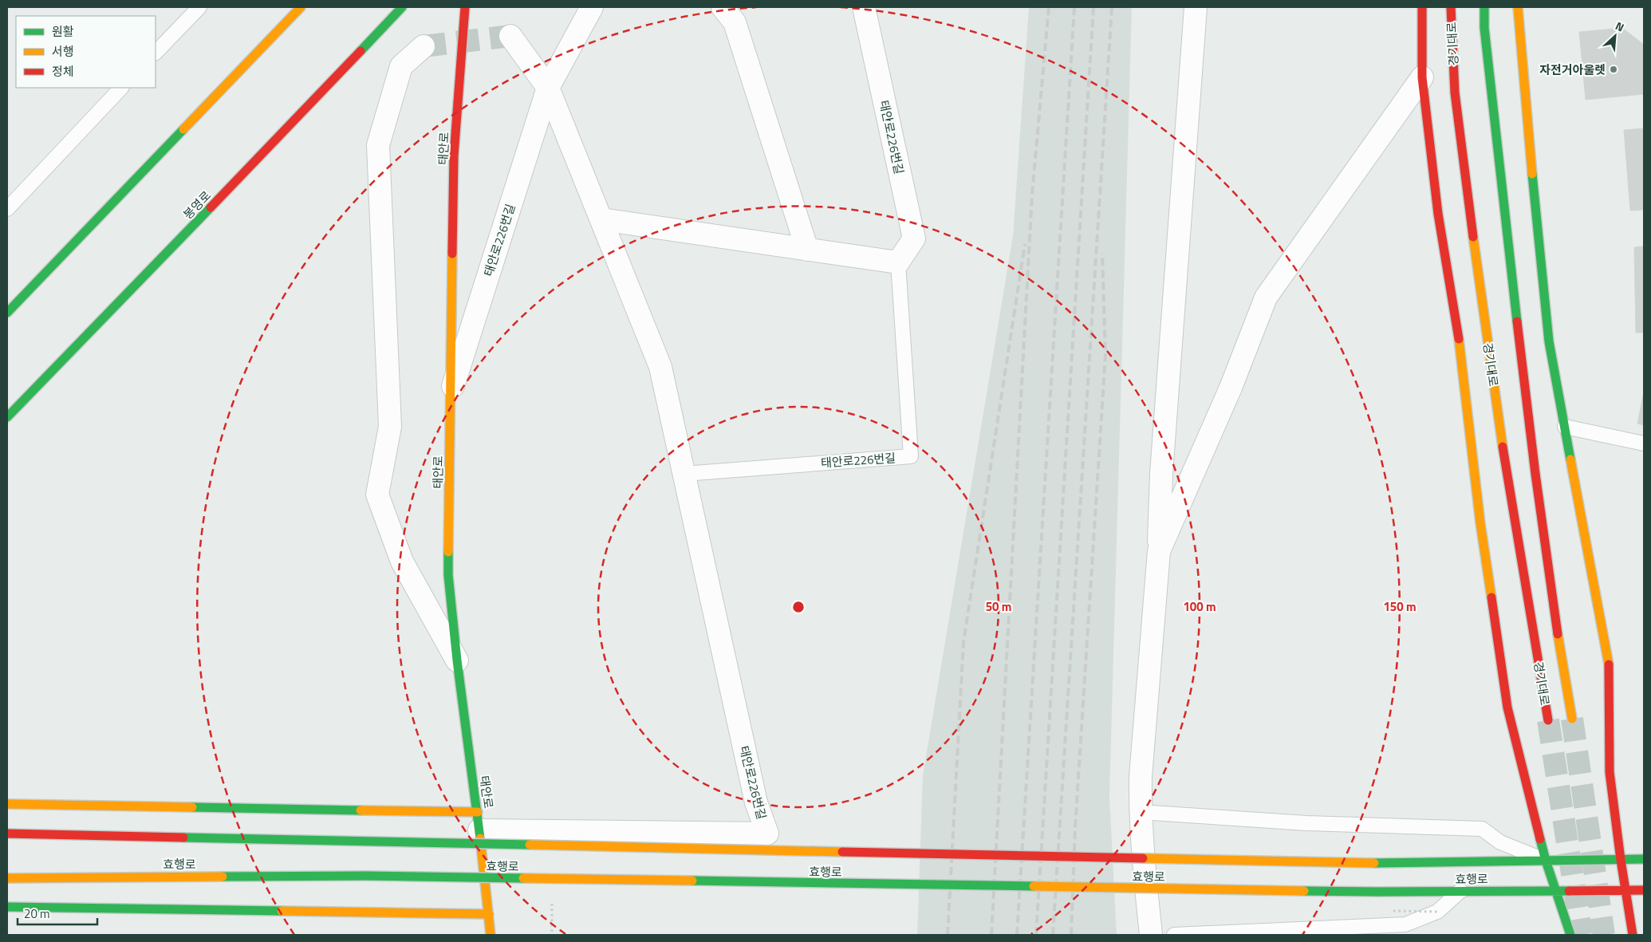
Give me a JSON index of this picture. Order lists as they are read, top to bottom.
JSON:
{
  "streets": {
    "main road": [
      "경기대로",
      "태안로",
      "봉영로",
      "효행로"
    ],
    "street": ["태안로226번길"]
  },
  "crossings": [
    ["태안로226번길", "태안로"]
  ],
  "places": ["자전거아울렛"],
  "legend": ["원활", "서행", "정체"],
  "scale_bar": "20 m",
  "north": "top right",
  "rings": ["50 m", "100 m", "150 m"]
}
